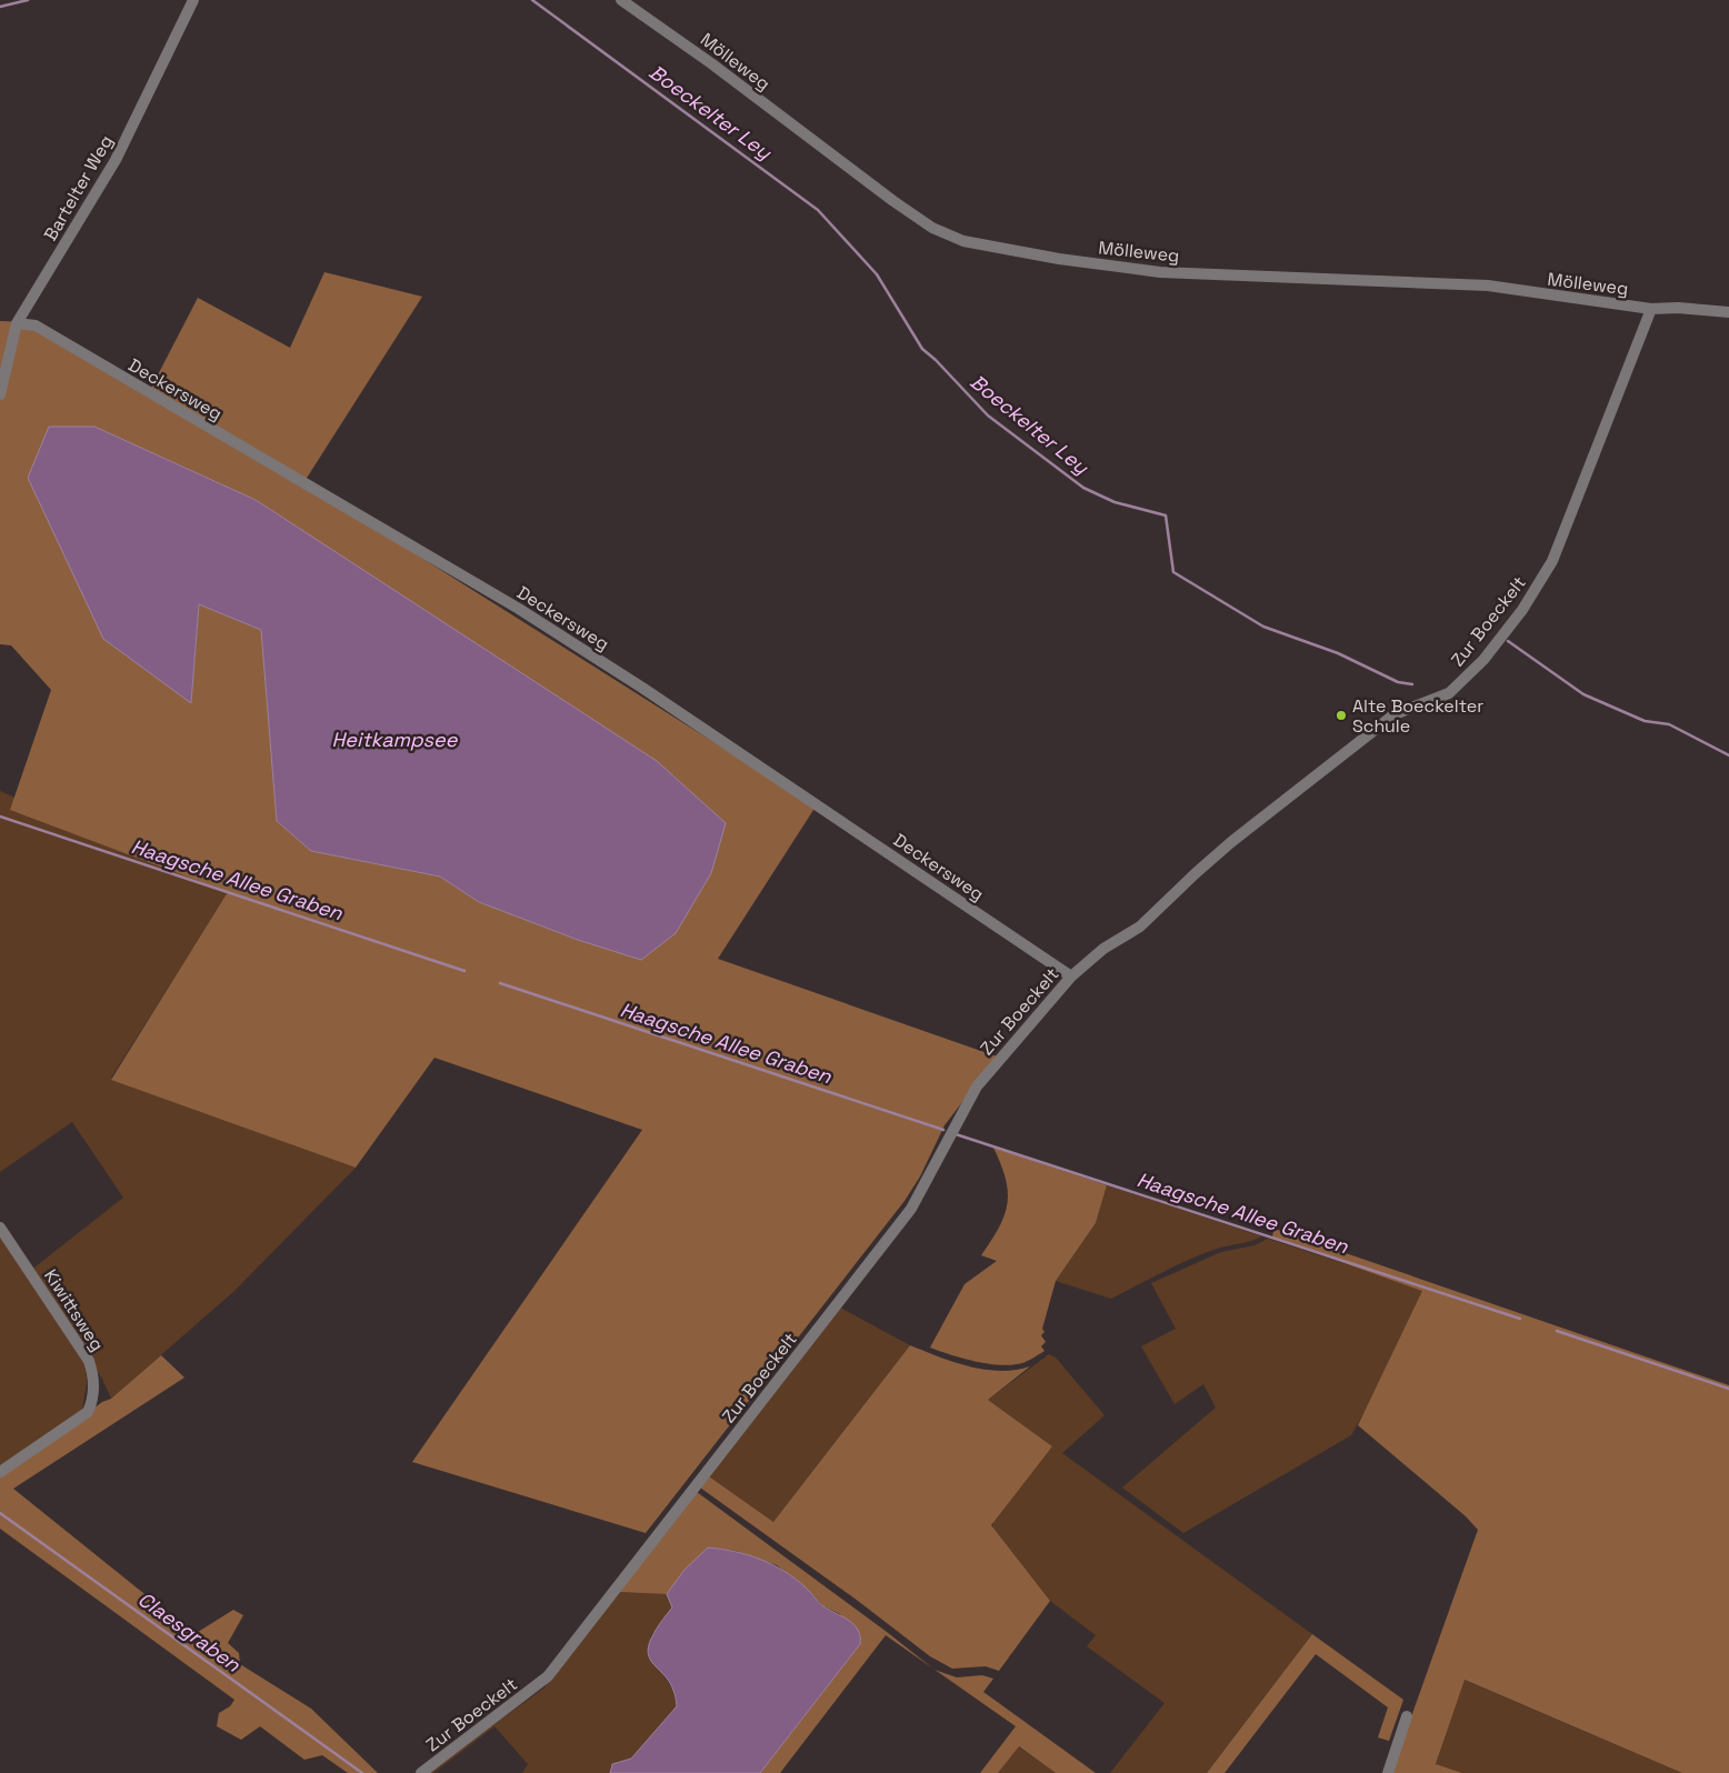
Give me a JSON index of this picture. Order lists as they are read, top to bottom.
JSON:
{
  "streets": {
    "street": [
      "Mölleweg",
      "Bartelter Weg",
      "Deckersweg",
      "Zur Boeckelt",
      "Kiwittsweg"
    ]
  },
  "crossings": [
    ["Mölleweg", "Zur Boeckelt"],
    ["Bartelter Weg", "Deckersweg"],
    ["Deckersweg", "Zur Boeckelt"]
  ],
  "water": [
    "Boeckelter Ley",
    "Heitkampsee",
    "Haagsche Allee Graben",
    "Claesgraben"
  ],
  "places": ["Alte Boeckelter Schule"]
}
